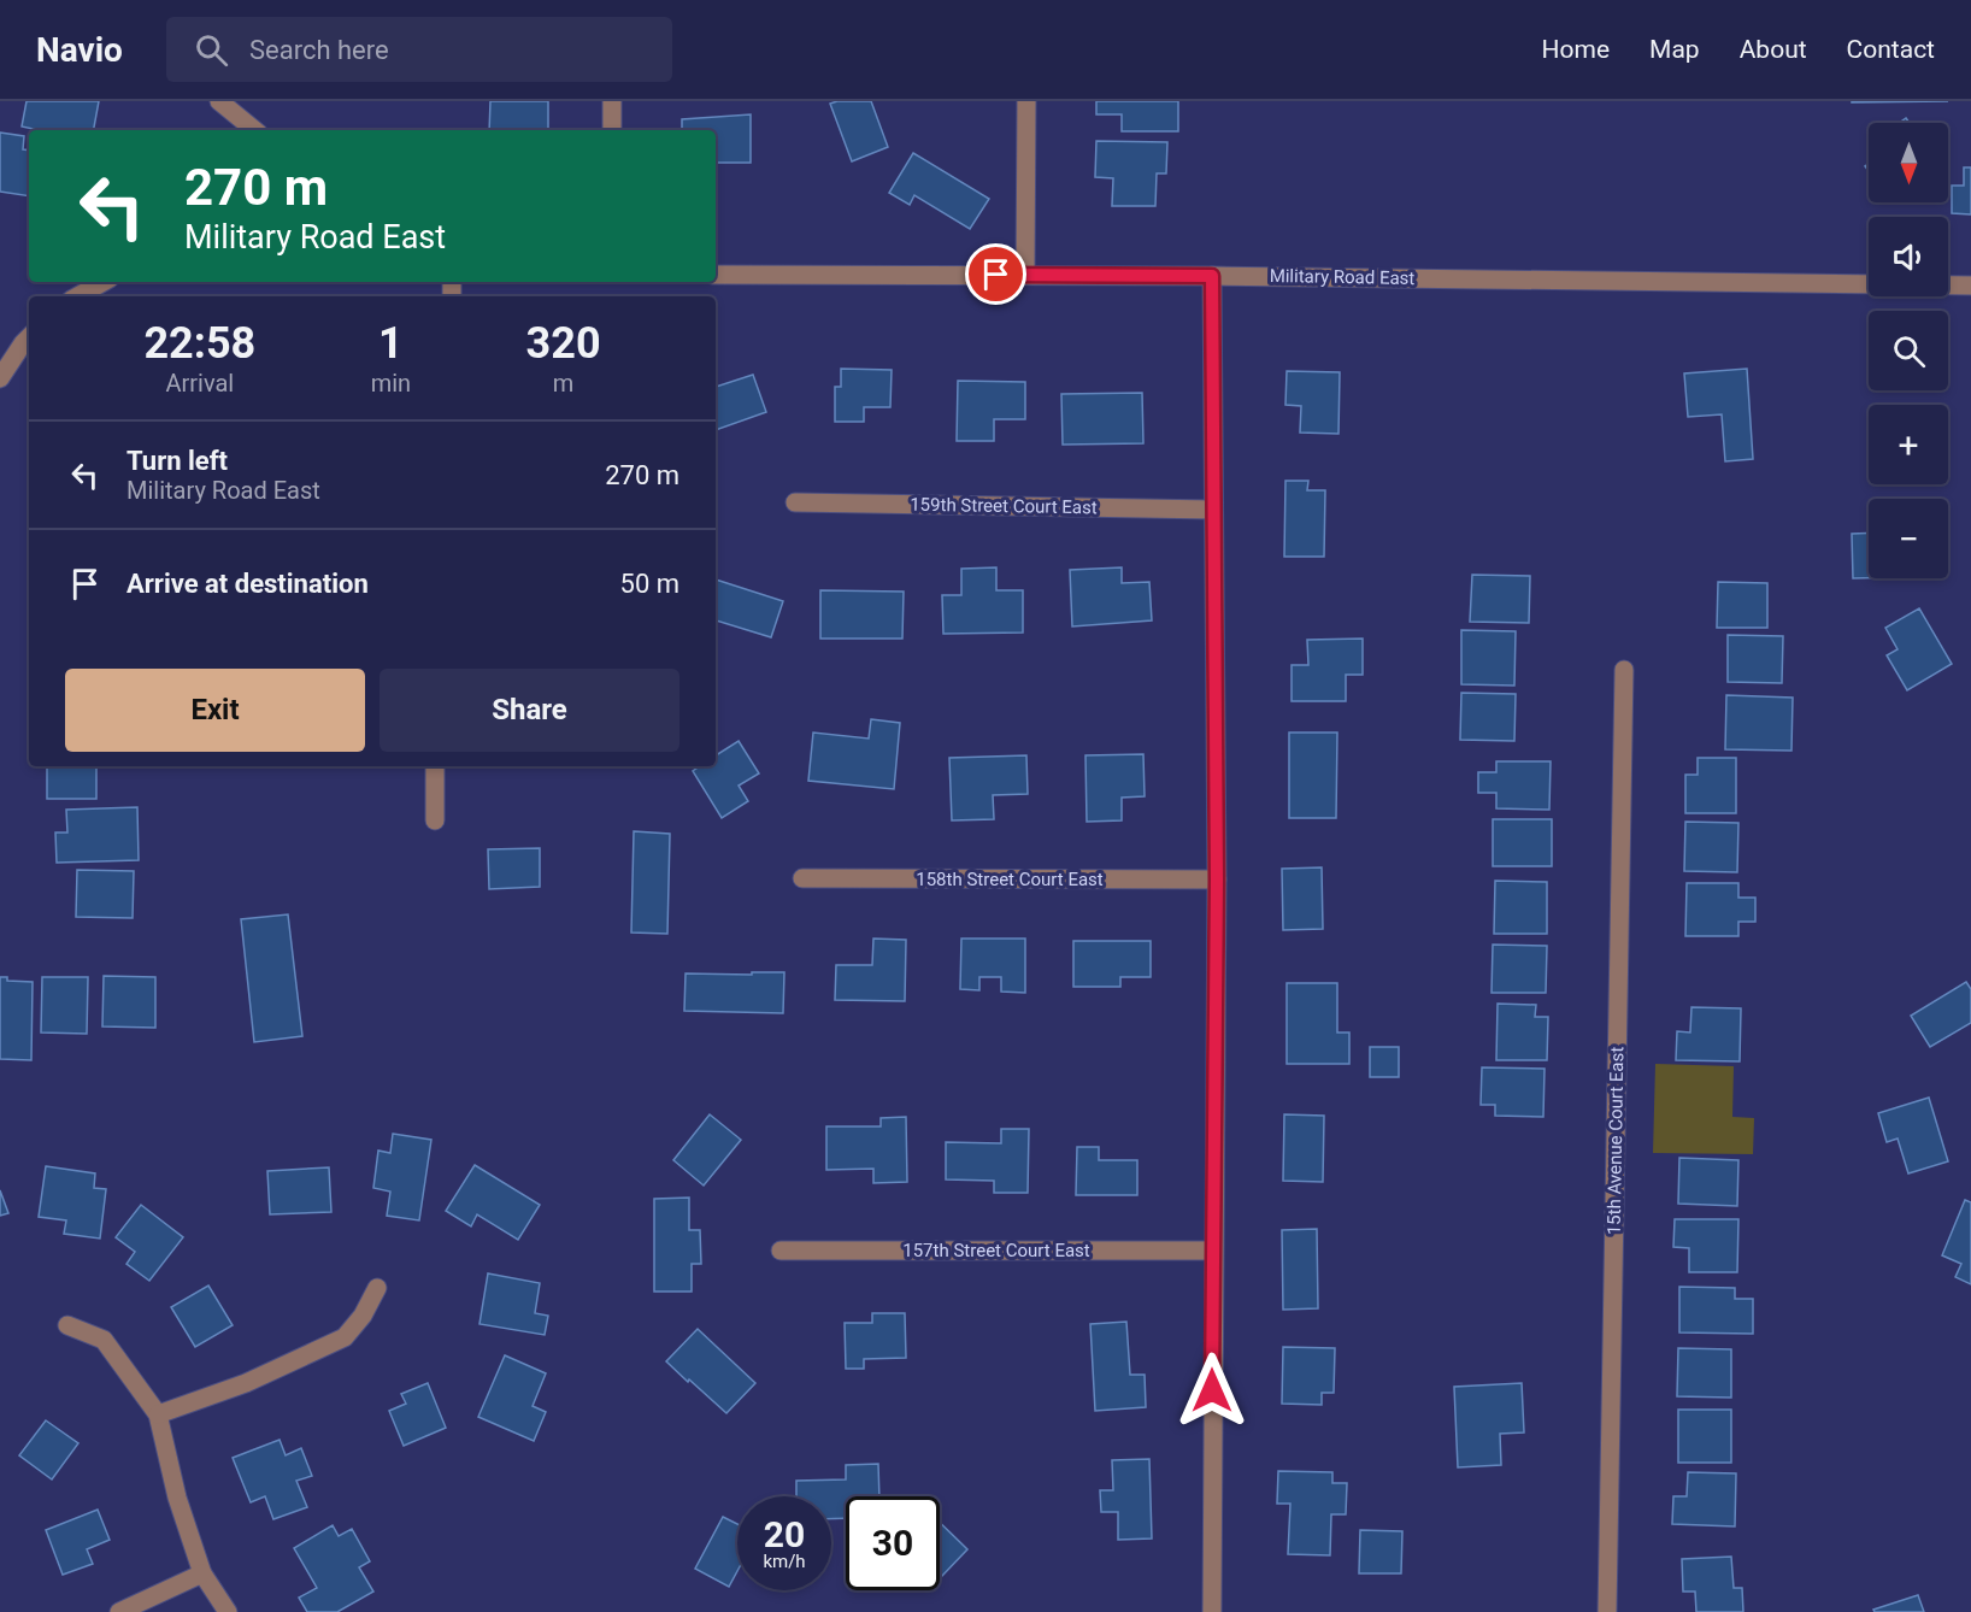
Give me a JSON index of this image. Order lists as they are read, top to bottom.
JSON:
{
  "streets": {
    "street": [
      "Military Road East",
      "159th Street Court East",
      "158th Street Court East",
      "15th Avenue Court East",
      "157th Street Court East"
    ]
  },
  "north": "bottom",
  "page": {
    "header": "Navio",
    "search": "Search here",
    "nav": [
      "Home",
      "Map",
      "About",
      "Contact"
    ],
    "map_buttons": ["+", "−"],
    "turn": ["270 m", "Military Road East"],
    "eta": [
      "22:58",
      "Arrival",
      "1",
      "min",
      "320",
      "m"
    ],
    "list": [
      {
        "name": "Turn left",
        "note": "Military Road East",
        "value": "270 m"
      },
      {
        "name": "Arrive at destination",
        "value": "50 m"
      }
    ],
    "buttons": ["Exit", "Share"],
    "speed": "20 km/h",
    "limit": "30"
  }
}
